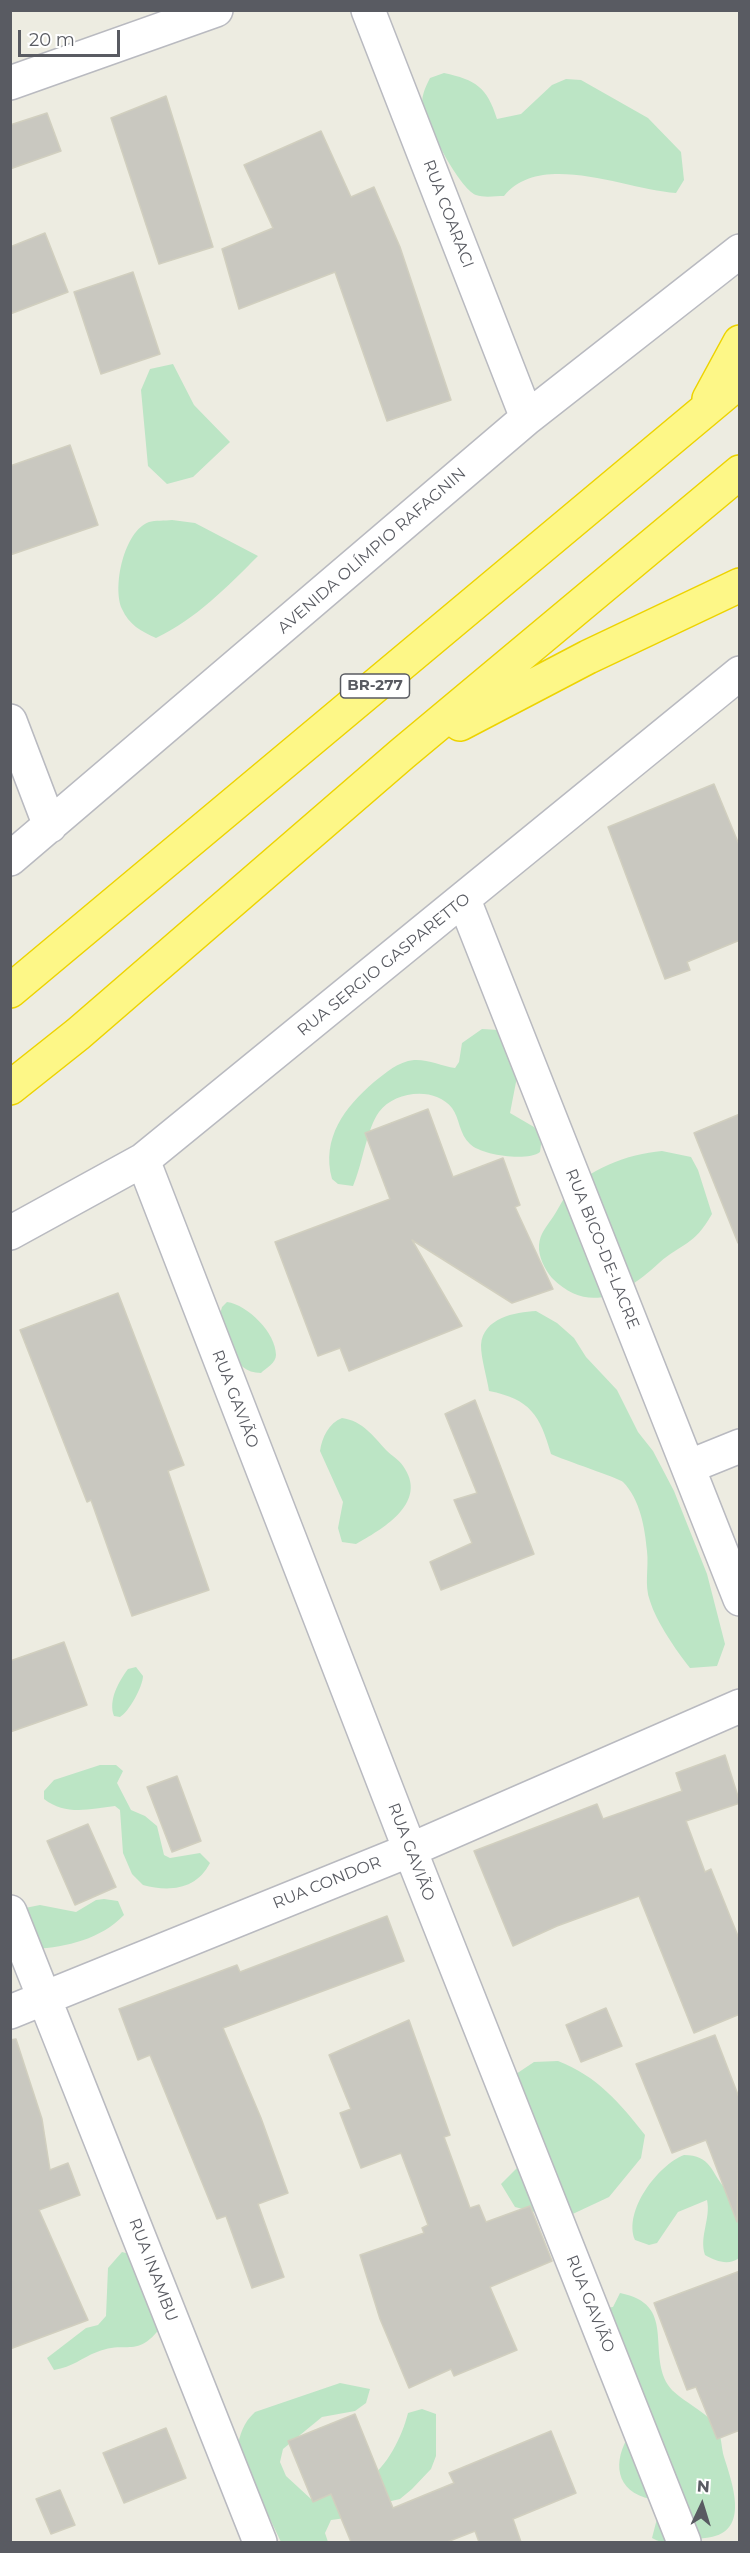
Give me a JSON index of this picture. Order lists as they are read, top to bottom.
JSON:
{
  "streets": {
    "highway": ["BR-277"],
    "street": [
      "RUA COARACI",
      "AVENIDA OLÍMPIO RAFAGNIN",
      "RUA SERGIO GASPARETTO",
      "RUA BICO-DE-LACRE",
      "RUA GAVIÃO",
      "RUA CONDOR",
      "RUA INAMBU"
    ]
  },
  "crossings": [
    ["RUA COARACI", "AVENIDA OLÍMPIO RAFAGNIN"],
    ["RUA SERGIO GASPARETTO", "RUA BICO-DE-LACRE"],
    ["RUA SERGIO GASPARETTO", "RUA GAVIÃO"],
    ["RUA GAVIÃO", "RUA CONDOR"],
    ["RUA CONDOR", "RUA INAMBU"]
  ],
  "scale_bar": "20 m",
  "north": "top"
}
